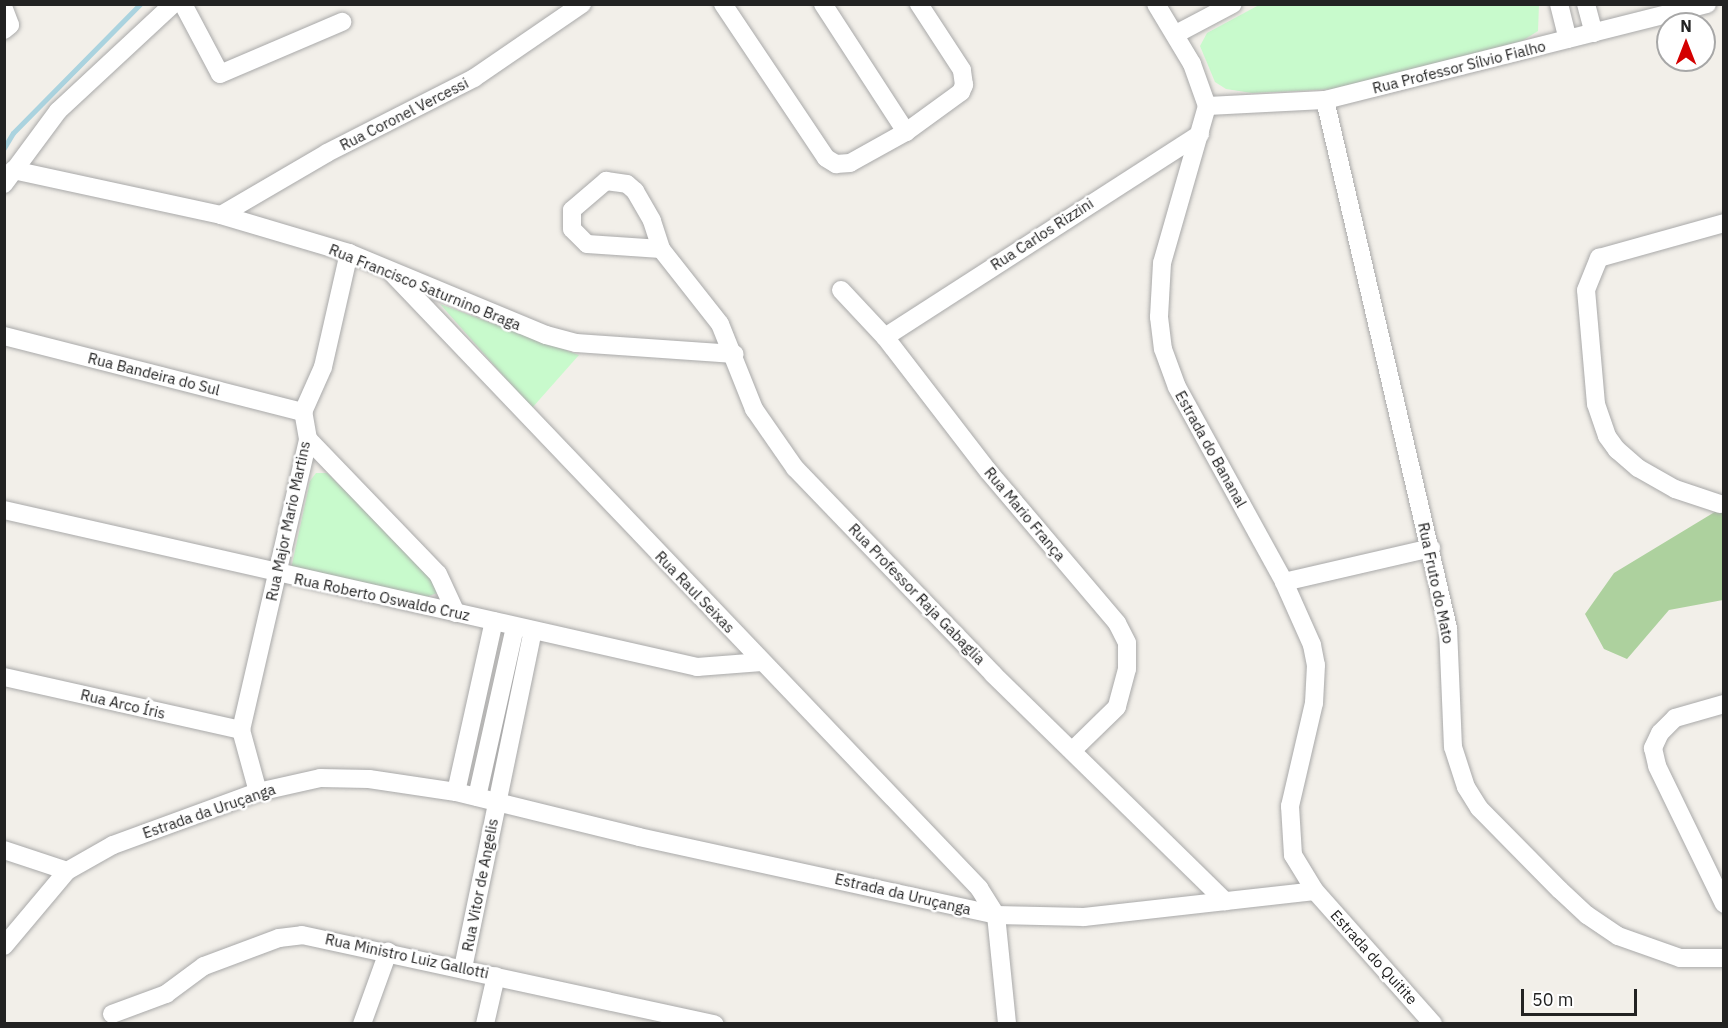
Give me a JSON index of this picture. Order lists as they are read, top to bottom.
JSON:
{
  "streets": {
    "street": [
      "Rua Professor Sílvio Fialho",
      "Rua Coronel Vercessi",
      "Rua Carlos Rizzini",
      "Rua Francisco Saturnino Braga",
      "Rua Bandeira do Sul",
      "Estrada do Bananal",
      "Rua Mario França",
      "Rua Major Mario Martins",
      "Rua Fruto do Mato",
      "Rua Raul Seixas",
      "Rua Professor Raja Gabaglia",
      "Rua Roberto Oswaldo Cruz",
      "Rua Arco Íris",
      "Estrada da Uruçanga",
      "Rua Vitor de Angelis",
      "Rua Ministro Luiz Gallotti",
      "Estrada do Quitite"
    ]
  },
  "crossings": [
    ["Rua Professor Sílvio Fialho", "Estrada do Bananal"],
    ["Rua Professor Sílvio Fialho", "Rua Fruto do Mato"],
    ["Rua Coronel Vercessi", "Rua Francisco Saturnino Braga"],
    ["Rua Carlos Rizzini", "Estrada do Bananal"],
    ["Rua Carlos Rizzini", "Rua Mario França"],
    ["Rua Francisco Saturnino Braga", "Rua Raul Seixas"],
    ["Rua Francisco Saturnino Braga", "Rua Professor Raja Gabaglia"],
    ["Rua Bandeira do Sul", "Rua Major Mario Martins"],
    ["Estrada do Bananal", "Estrada da Uruçanga"],
    ["Estrada do Bananal", "Estrada do Quitite"],
    ["Rua Mario França", "Rua Professor Raja Gabaglia"],
    ["Rua Major Mario Martins", "Rua Roberto Oswaldo Cruz"],
    ["Rua Major Mario Martins", "Rua Arco Íris"],
    ["Rua Major Mario Martins", "Estrada da Uruçanga"],
    ["Rua Raul Seixas", "Rua Roberto Oswaldo Cruz"],
    ["Rua Raul Seixas", "Estrada da Uruçanga"],
    ["Rua Professor Raja Gabaglia", "Estrada da Uruçanga"],
    ["Estrada da Uruçanga", "Rua Vitor de Angelis"],
    ["Estrada da Uruçanga", "Estrada do Quitite"],
    ["Rua Vitor de Angelis", "Rua Ministro Luiz Gallotti"]
  ],
  "scale_bar": "50 m",
  "north": "top"
}
